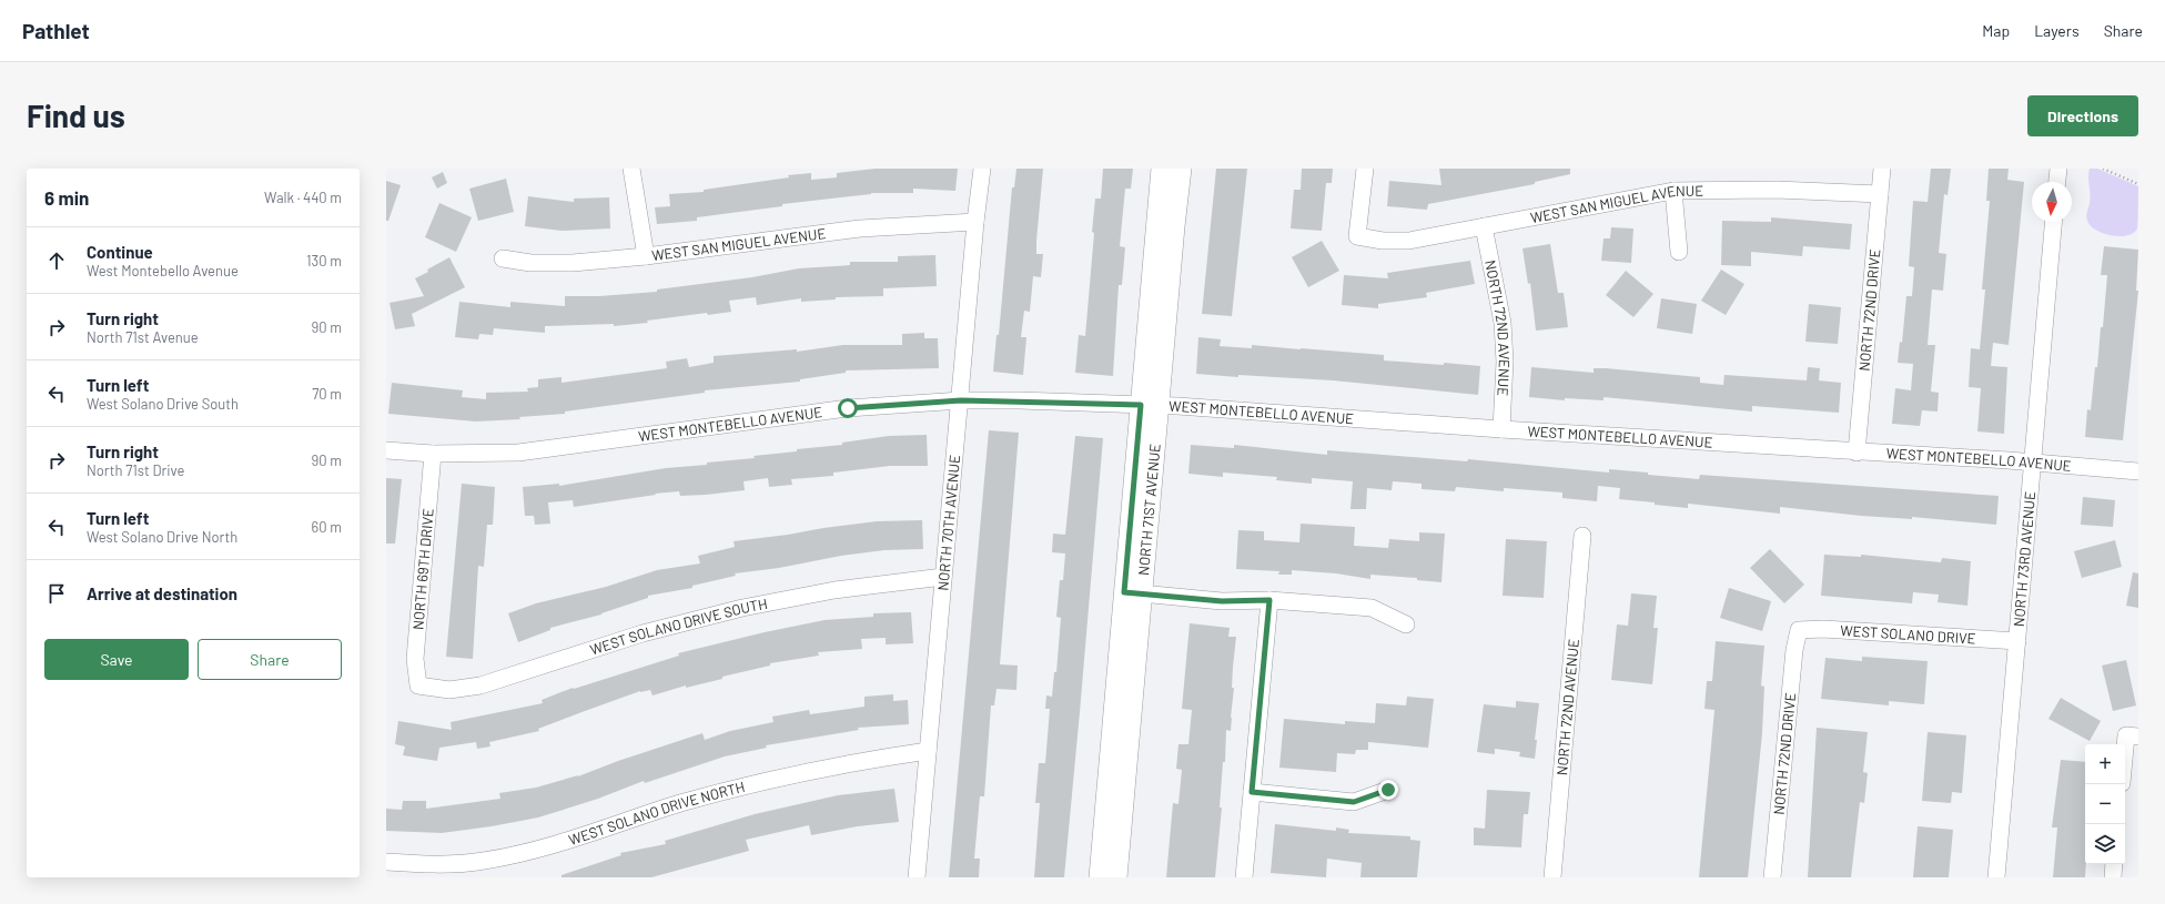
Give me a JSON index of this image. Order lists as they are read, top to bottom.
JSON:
{
  "streets": {
    "street": [
      "WEST SAN MIGUEL AVENUE",
      "NORTH 72ND DRIVE",
      "NORTH 72ND AVENUE",
      "WEST MONTEBELLO AVENUE",
      "NORTH 71ST AVENUE",
      "NORTH 70TH AVENUE",
      "NORTH 73RD AVENUE",
      "NORTH 69TH DRIVE",
      "WEST SOLANO DRIVE SOUTH",
      "WEST SOLANO DRIVE",
      "WEST SOLANO DRIVE NORTH"
    ]
  },
  "crossings": [
    ["WEST SAN MIGUEL AVENUE", "NORTH 72ND DRIVE"],
    ["WEST SAN MIGUEL AVENUE", "NORTH 72ND AVENUE"],
    ["WEST SAN MIGUEL AVENUE", "NORTH 70TH AVENUE"],
    ["NORTH 72ND DRIVE", "WEST MONTEBELLO AVENUE"],
    ["NORTH 72ND DRIVE", "WEST SOLANO DRIVE"],
    ["NORTH 72ND AVENUE", "WEST MONTEBELLO AVENUE"],
    ["WEST MONTEBELLO AVENUE", "NORTH 71ST AVENUE"],
    ["WEST MONTEBELLO AVENUE", "NORTH 70TH AVENUE"],
    ["WEST MONTEBELLO AVENUE", "NORTH 73RD AVENUE"],
    ["WEST MONTEBELLO AVENUE", "NORTH 69TH DRIVE"],
    ["NORTH 70TH AVENUE", "WEST SOLANO DRIVE SOUTH"],
    ["NORTH 70TH AVENUE", "WEST SOLANO DRIVE NORTH"],
    ["NORTH 73RD AVENUE", "WEST SOLANO DRIVE"],
    ["NORTH 69TH DRIVE", "WEST SOLANO DRIVE SOUTH"]
  ],
  "north": "bottom",
  "page": {
    "header": "Pathlet",
    "nav": ["Map", "Layers", "Share"],
    "buttons": [
      "Directions",
      ["Save", "Share"]
    ],
    "title": "Find us",
    "heading": ["6 min", "Walk · 440 m"],
    "list": [
      ["Continue", "West Montebello Avenue", "130 m"],
      ["Turn right", "North 71st Avenue", "90 m"],
      ["Turn left", "West Solano Drive South", "70 m"],
      ["Turn right", "North 71st Drive", "90 m"],
      ["Turn left", "West Solano Drive North", "60 m"],
      "Arrive at destination"
    ],
    "map_buttons": ["+", "−"]
  }
}
